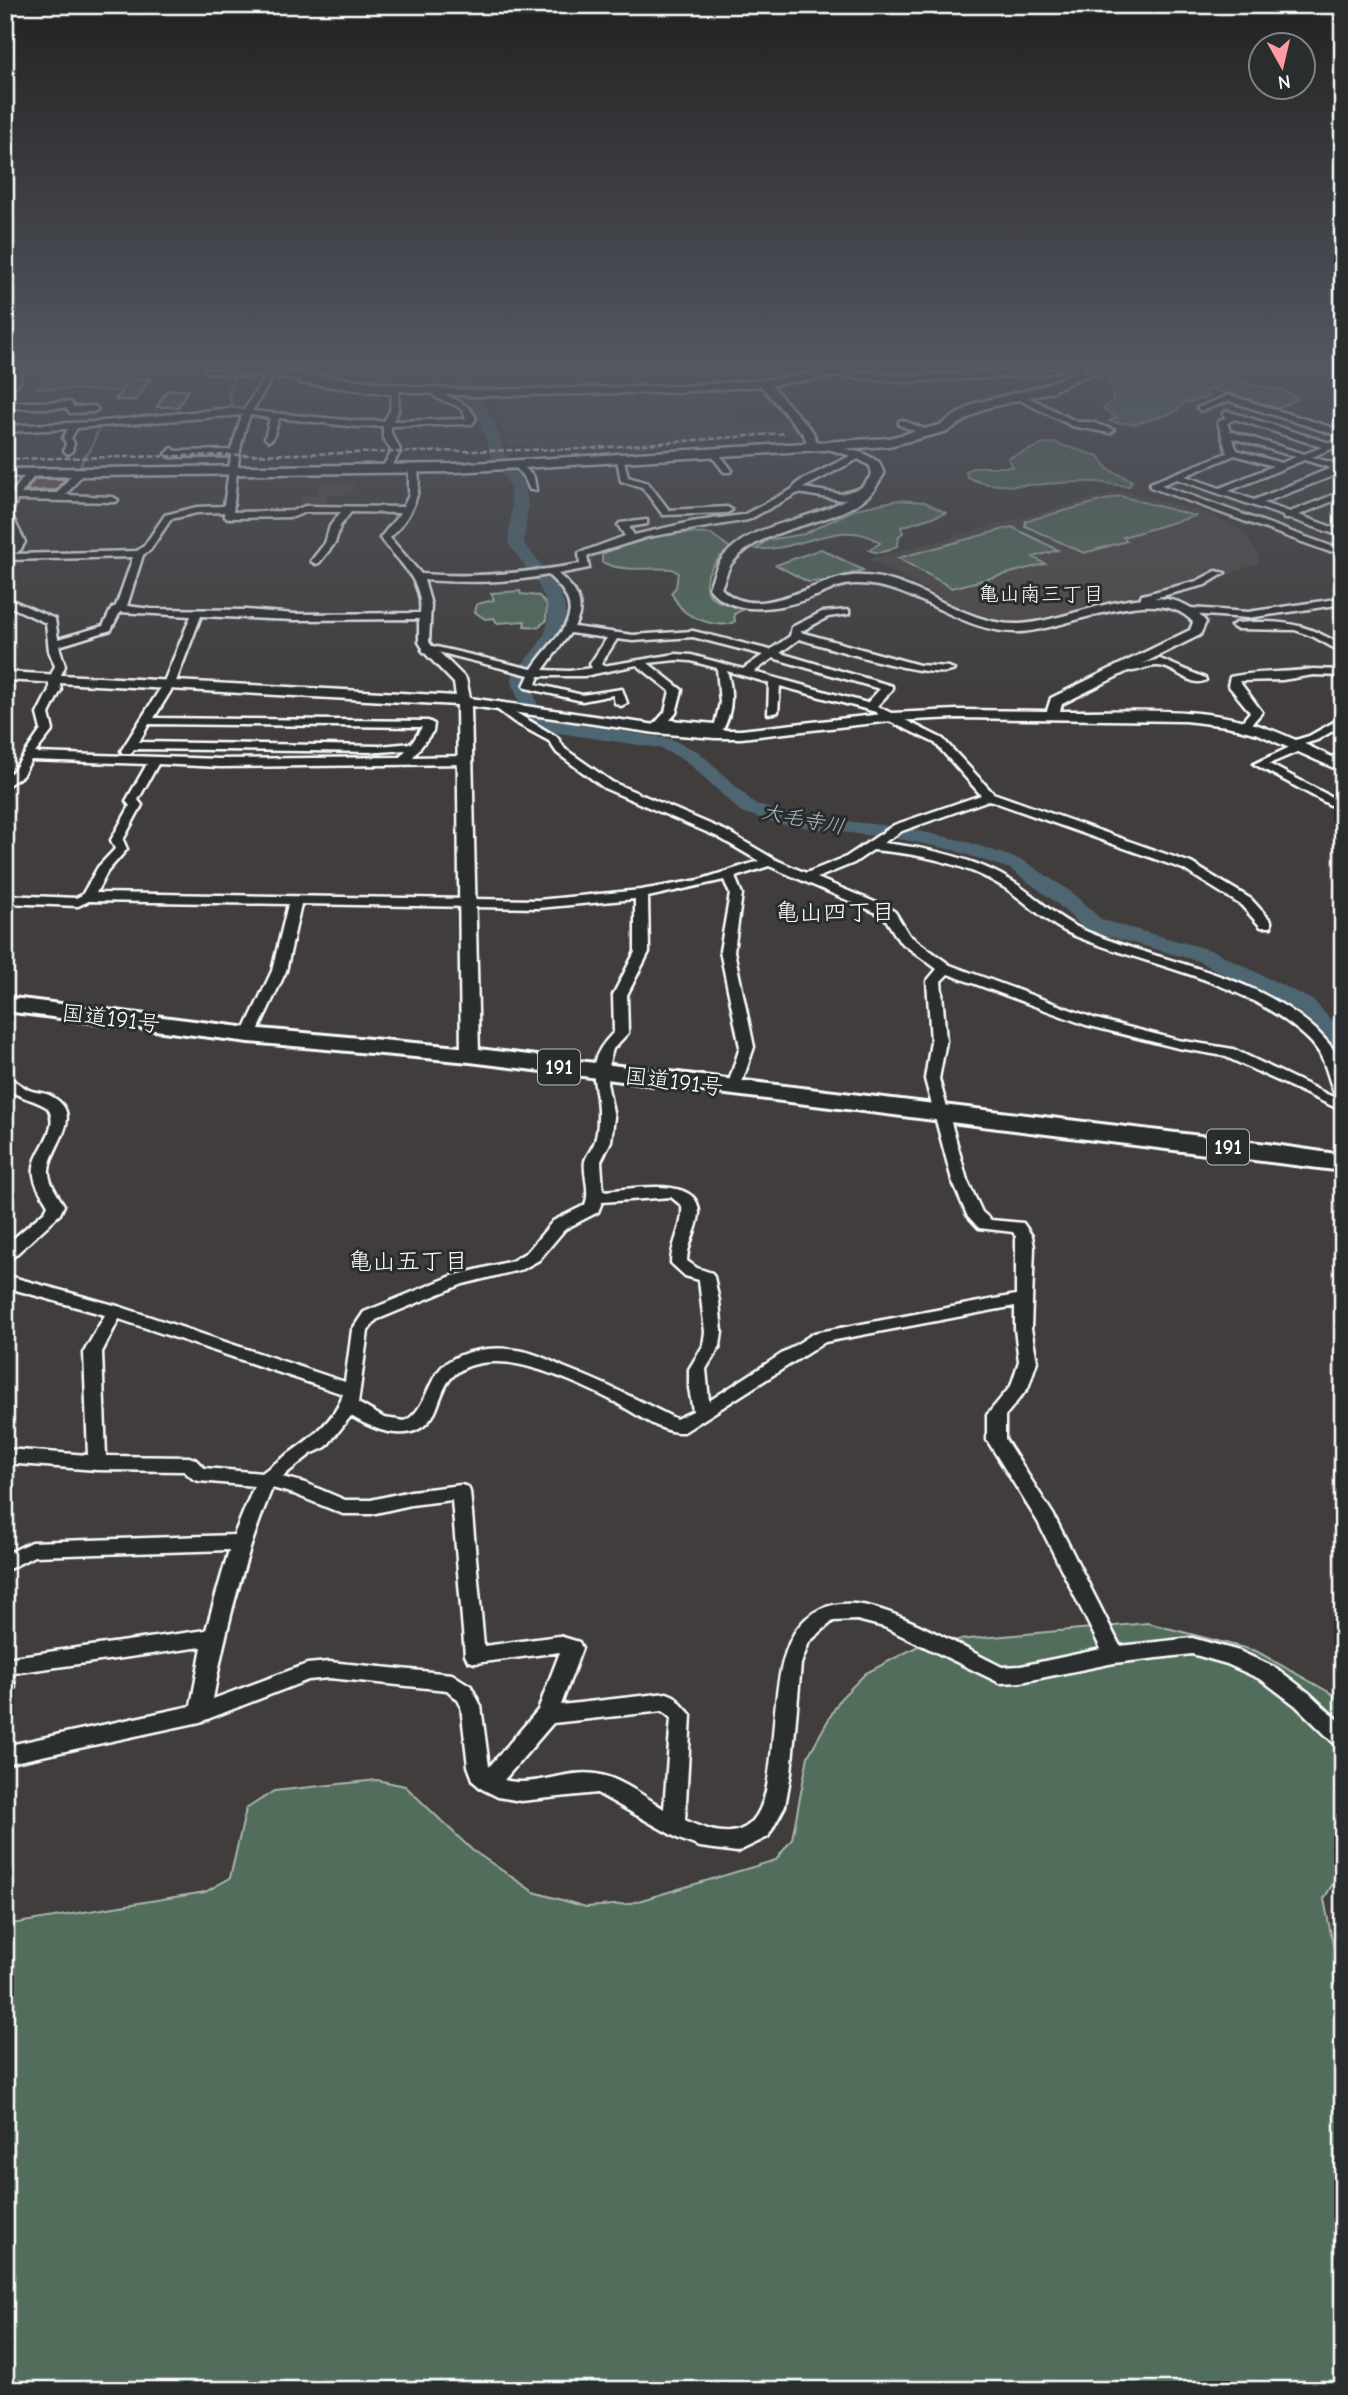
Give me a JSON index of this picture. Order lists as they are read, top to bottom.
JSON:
{
  "streets": {
    "highway": ["国道191号", "191"]
  },
  "districts": ["亀山南三丁目", "亀山四丁目", "亀山五丁目"],
  "water": ["大毛寺川"],
  "north": "bottom"
}
